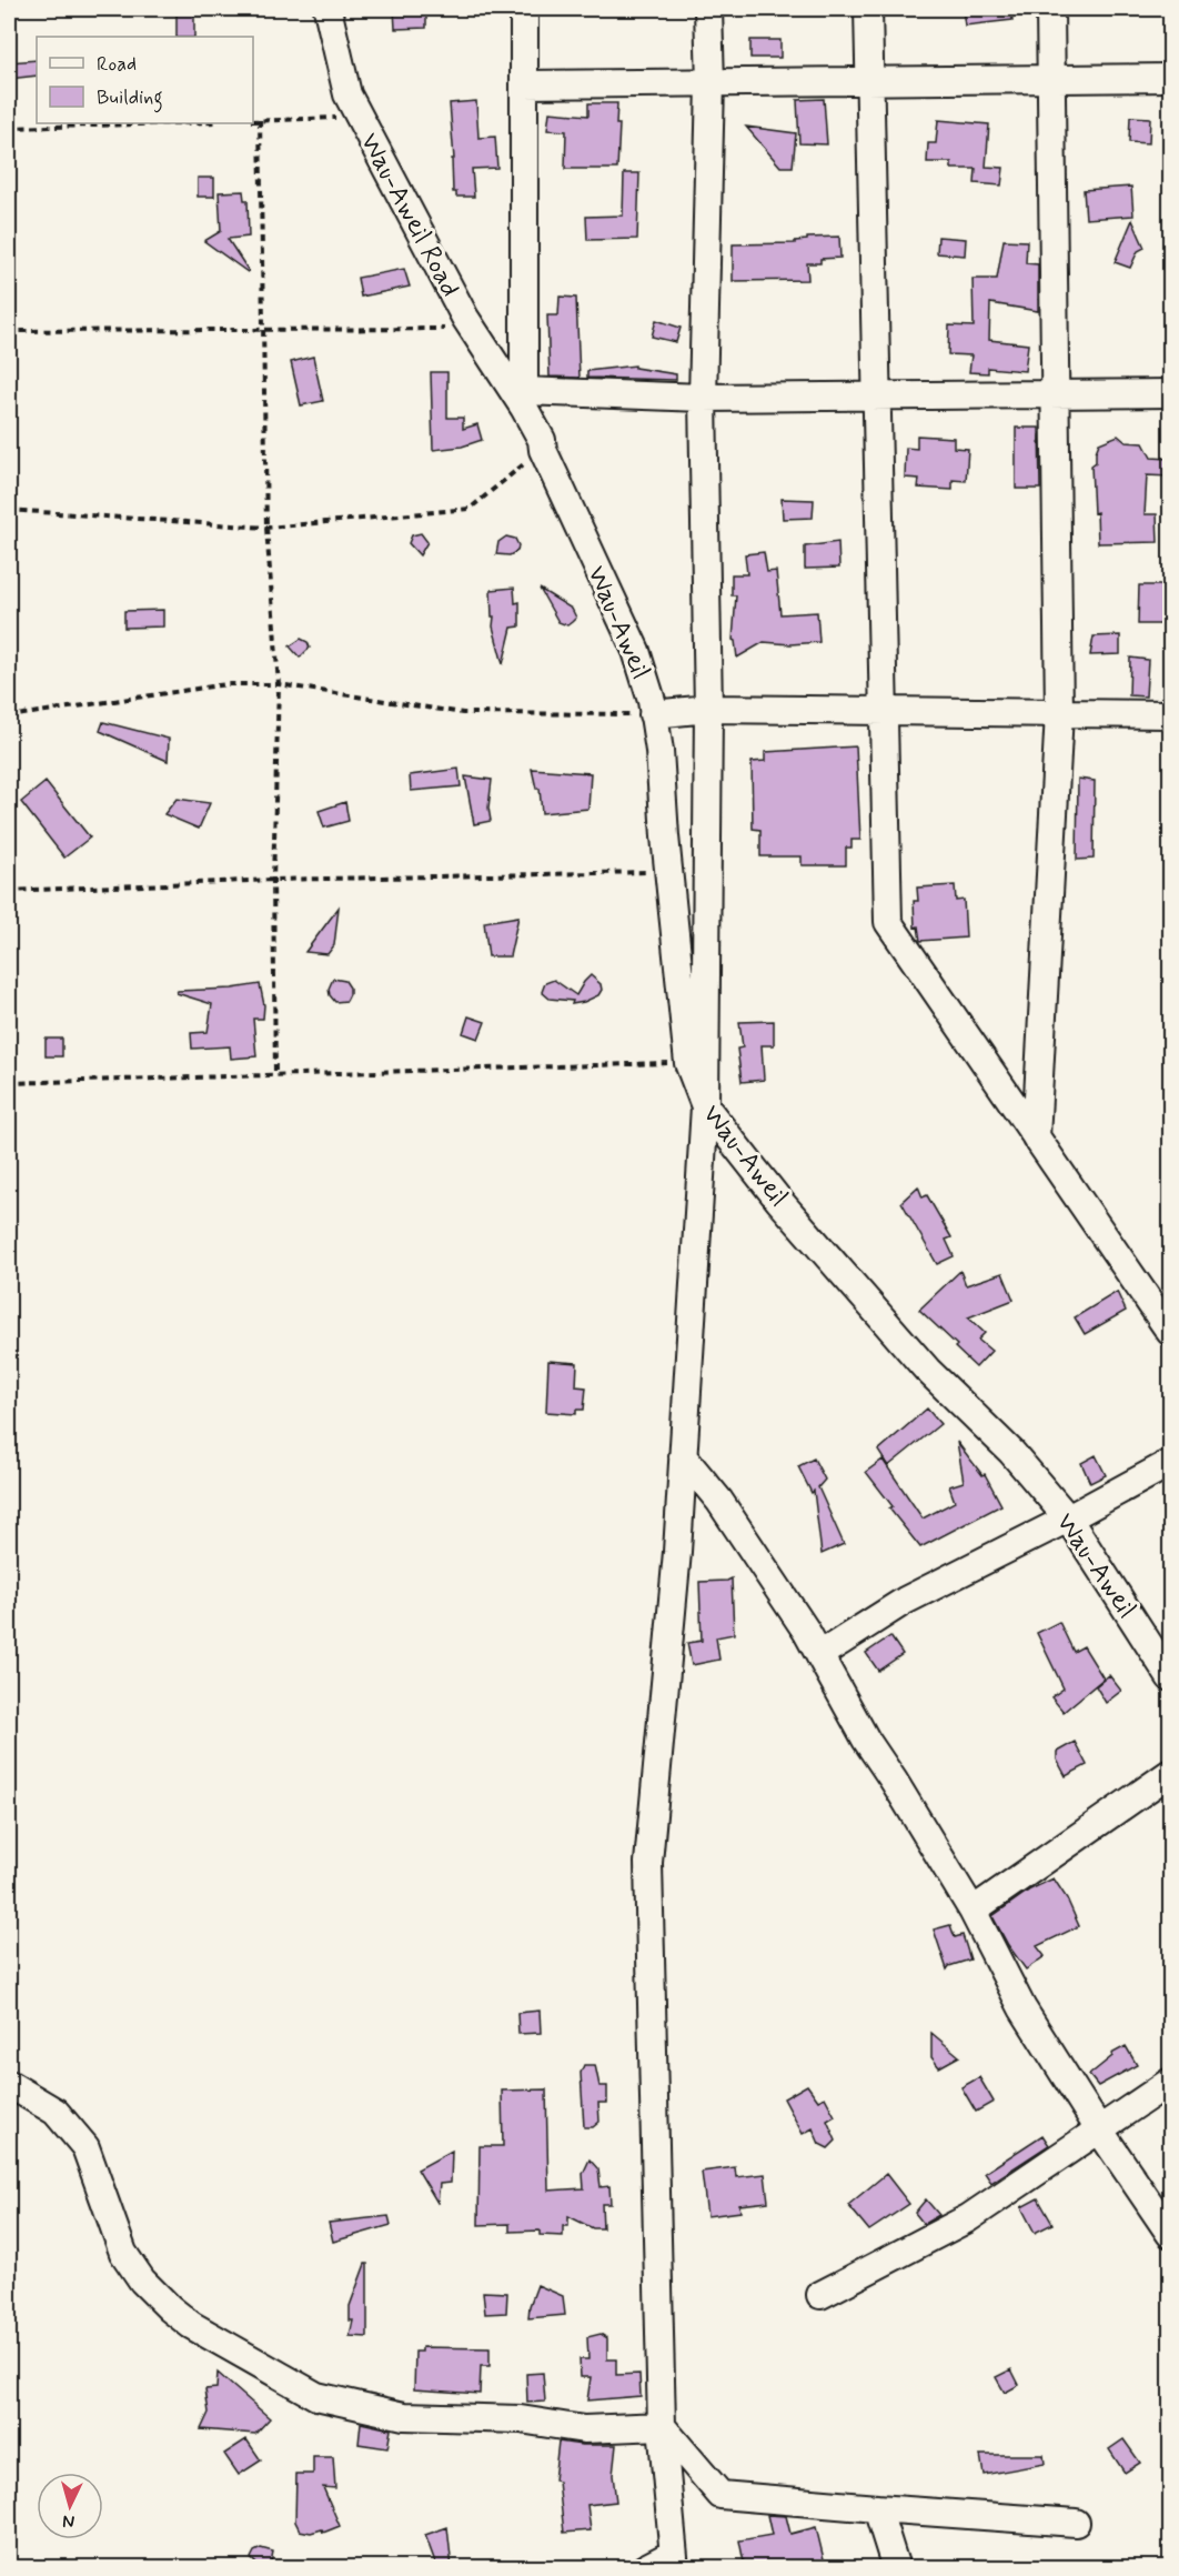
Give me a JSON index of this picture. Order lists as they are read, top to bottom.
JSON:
{
  "streets": {
    "street": ["Wau-Aweil Road", "Wau-Aweil"]
  },
  "crossings": [
    ["Wau-Aweil Road", "Wau-Aweil"]
  ],
  "legend": ["Road", "Building"],
  "north": "bottom"
}
